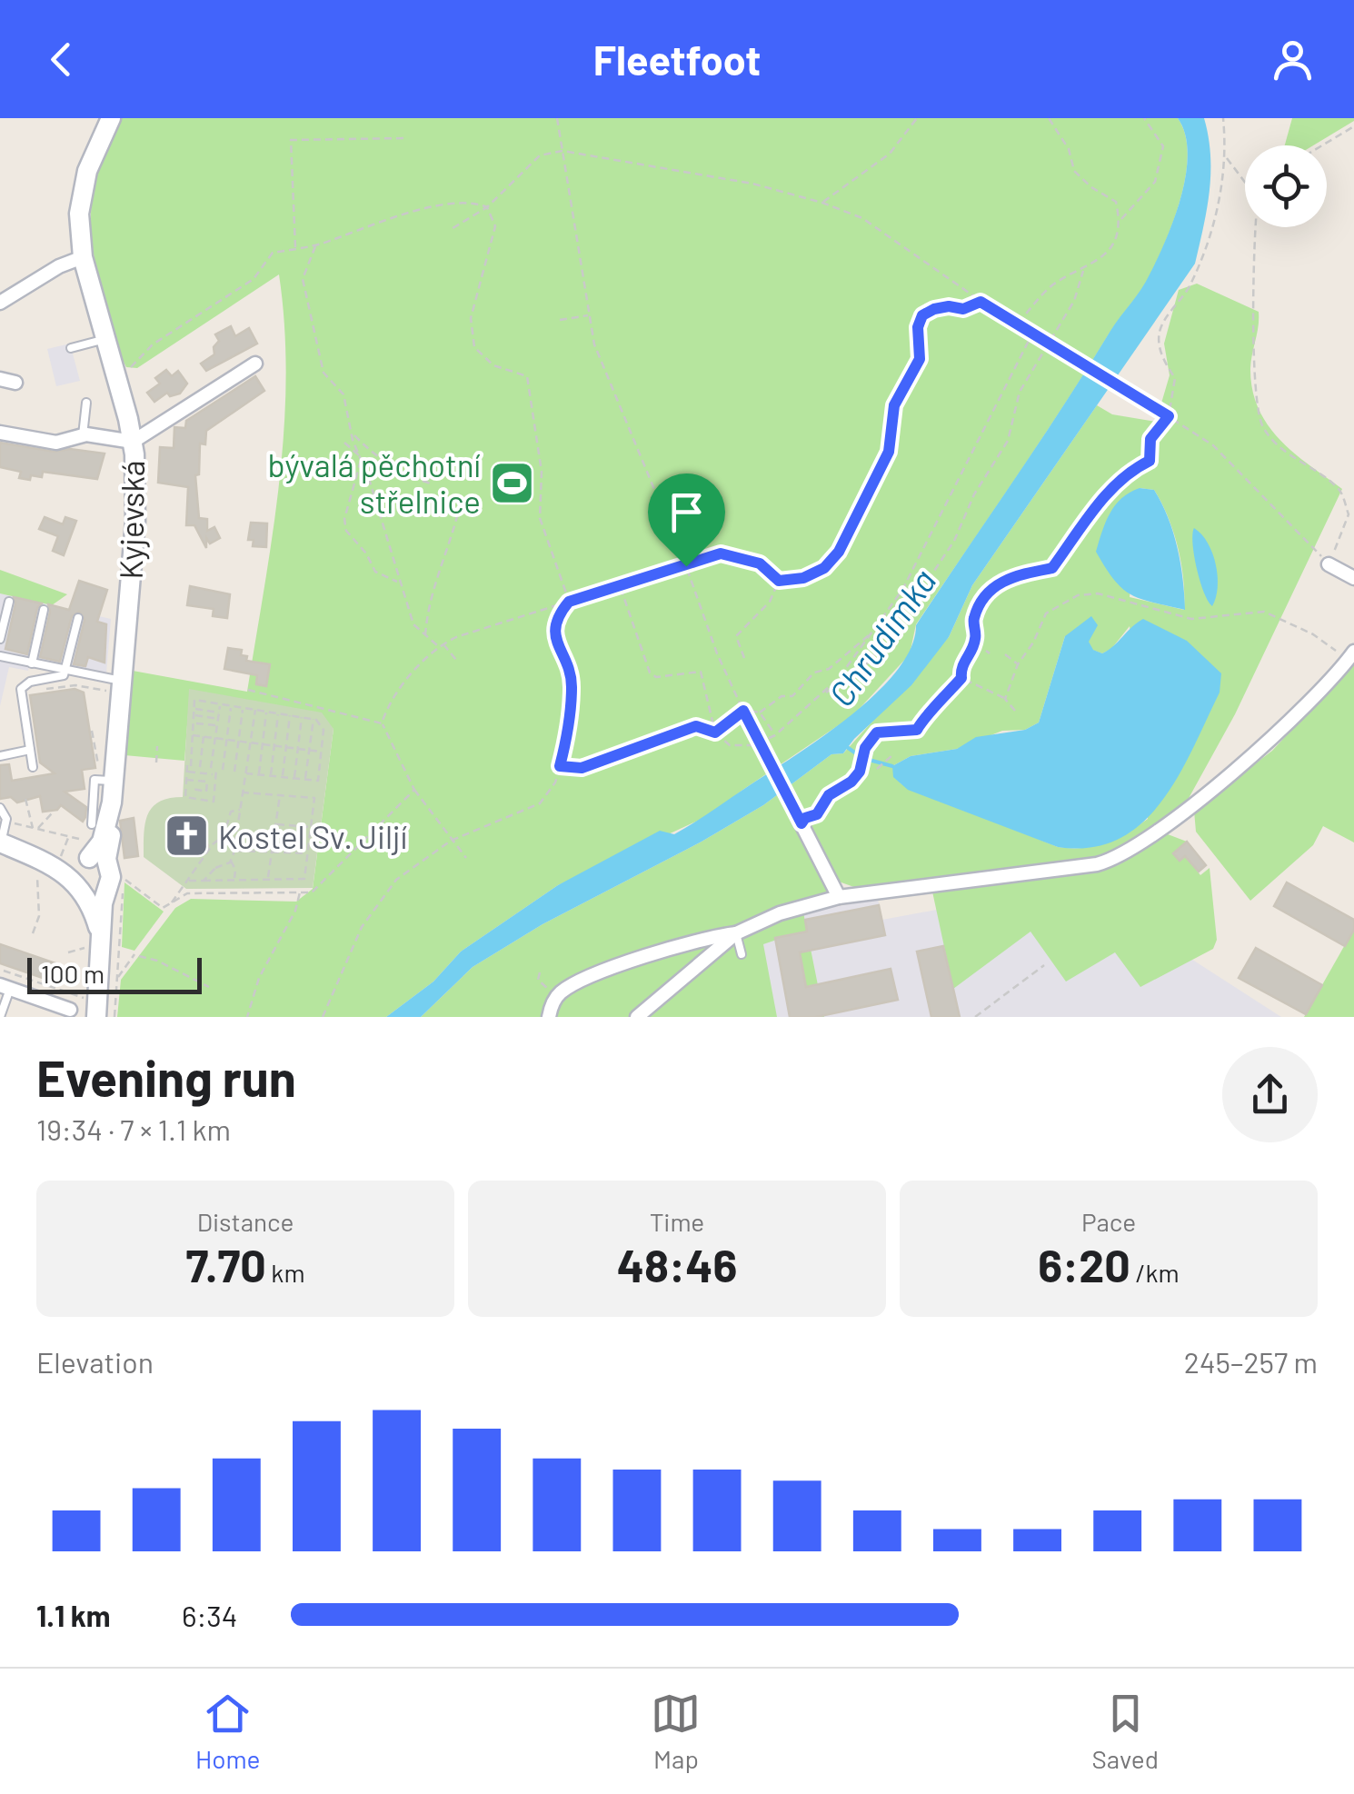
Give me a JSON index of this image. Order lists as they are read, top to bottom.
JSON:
{
  "streets": {
    "street": ["Kyjevská"]
  },
  "water": ["Chrudimka"],
  "places": {
    "sports": ["bývalá pěchotní střelnice"],
    "church": ["Kostel Sv. Jiljí"]
  },
  "scale_bar": "100 m",
  "page": {
    "header": "Fleetfoot",
    "scale": "100 m",
    "heading": ["Evening run", "19:34 · 7 × 1.1 km"],
    "stats": [
      ["Distance", "7.70 km"],
      ["Time", "48:46"],
      ["Pace", "6:20 /km"]
    ],
    "chart": ["Elevation", "245–257 m"],
    "list": [
      {
        "name": "1.1 km",
        "note": "6:34"
      }
    ],
    "tabs": ["Home", "Map", "Saved"]
  }
}
